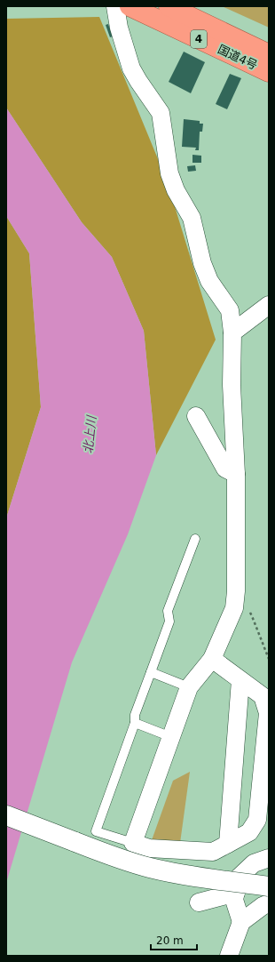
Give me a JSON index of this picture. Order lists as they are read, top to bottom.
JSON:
{
  "streets": {
    "highway": ["4", "国道4号"]
  },
  "water": ["北上川"],
  "scale_bar": "20 m"
}
